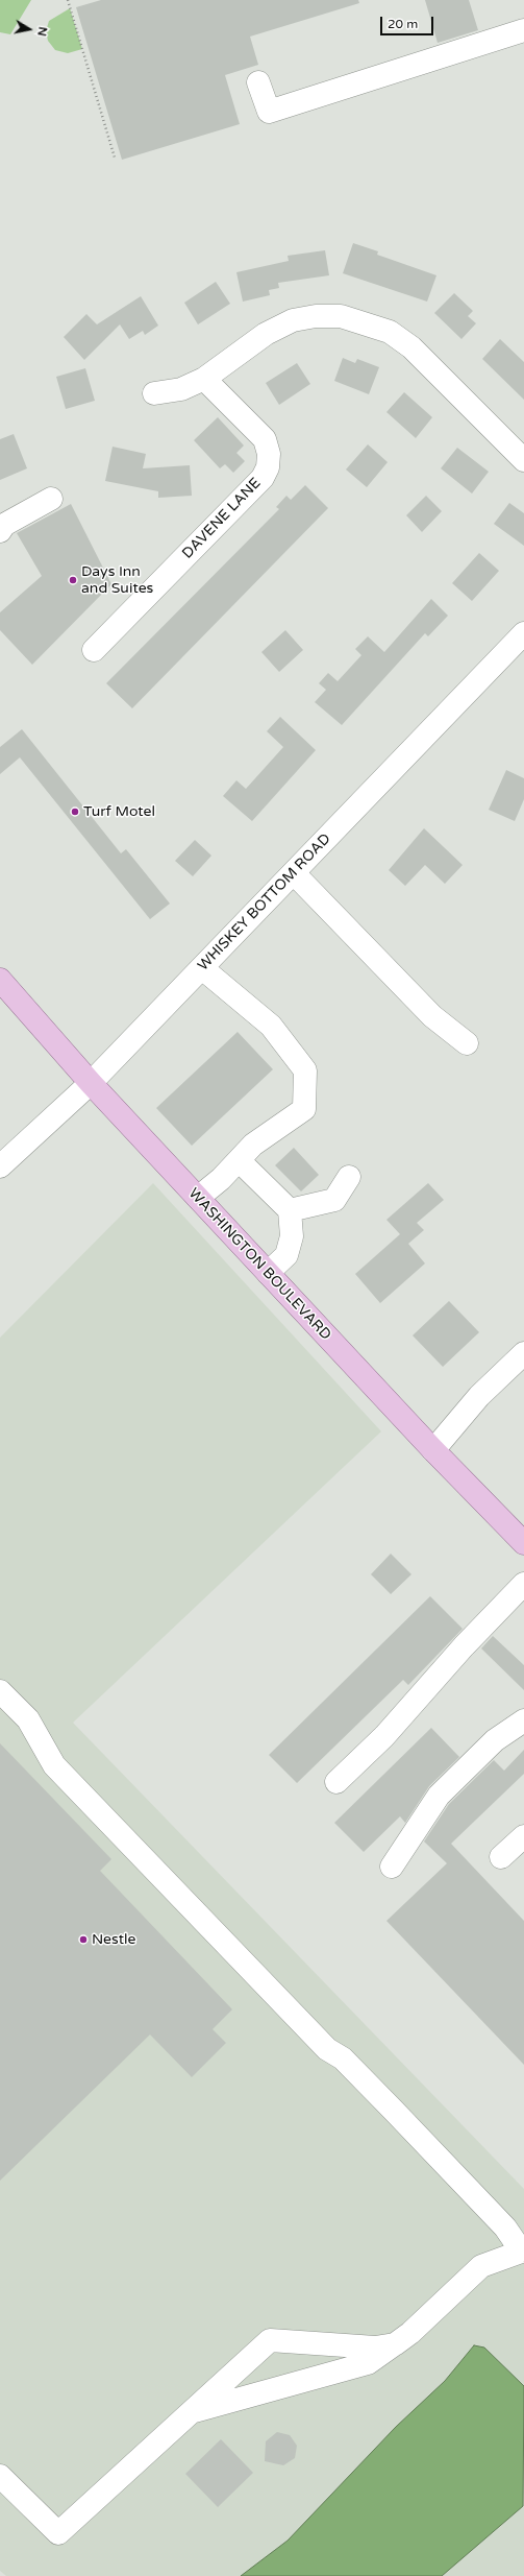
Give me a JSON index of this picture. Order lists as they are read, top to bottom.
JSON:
{
  "streets": {
    "main road": ["WASHINGTON BOULEVARD"],
    "street": ["DAVENE LANE", "WHISKEY BOTTOM ROAD"]
  },
  "crossings": [
    ["WHISKEY BOTTOM ROAD", "WASHINGTON BOULEVARD"]
  ],
  "places": ["Days Inn and Suites", "Turf Motel", "Nestle"],
  "scale_bar": "20 m",
  "north": "right"
}
